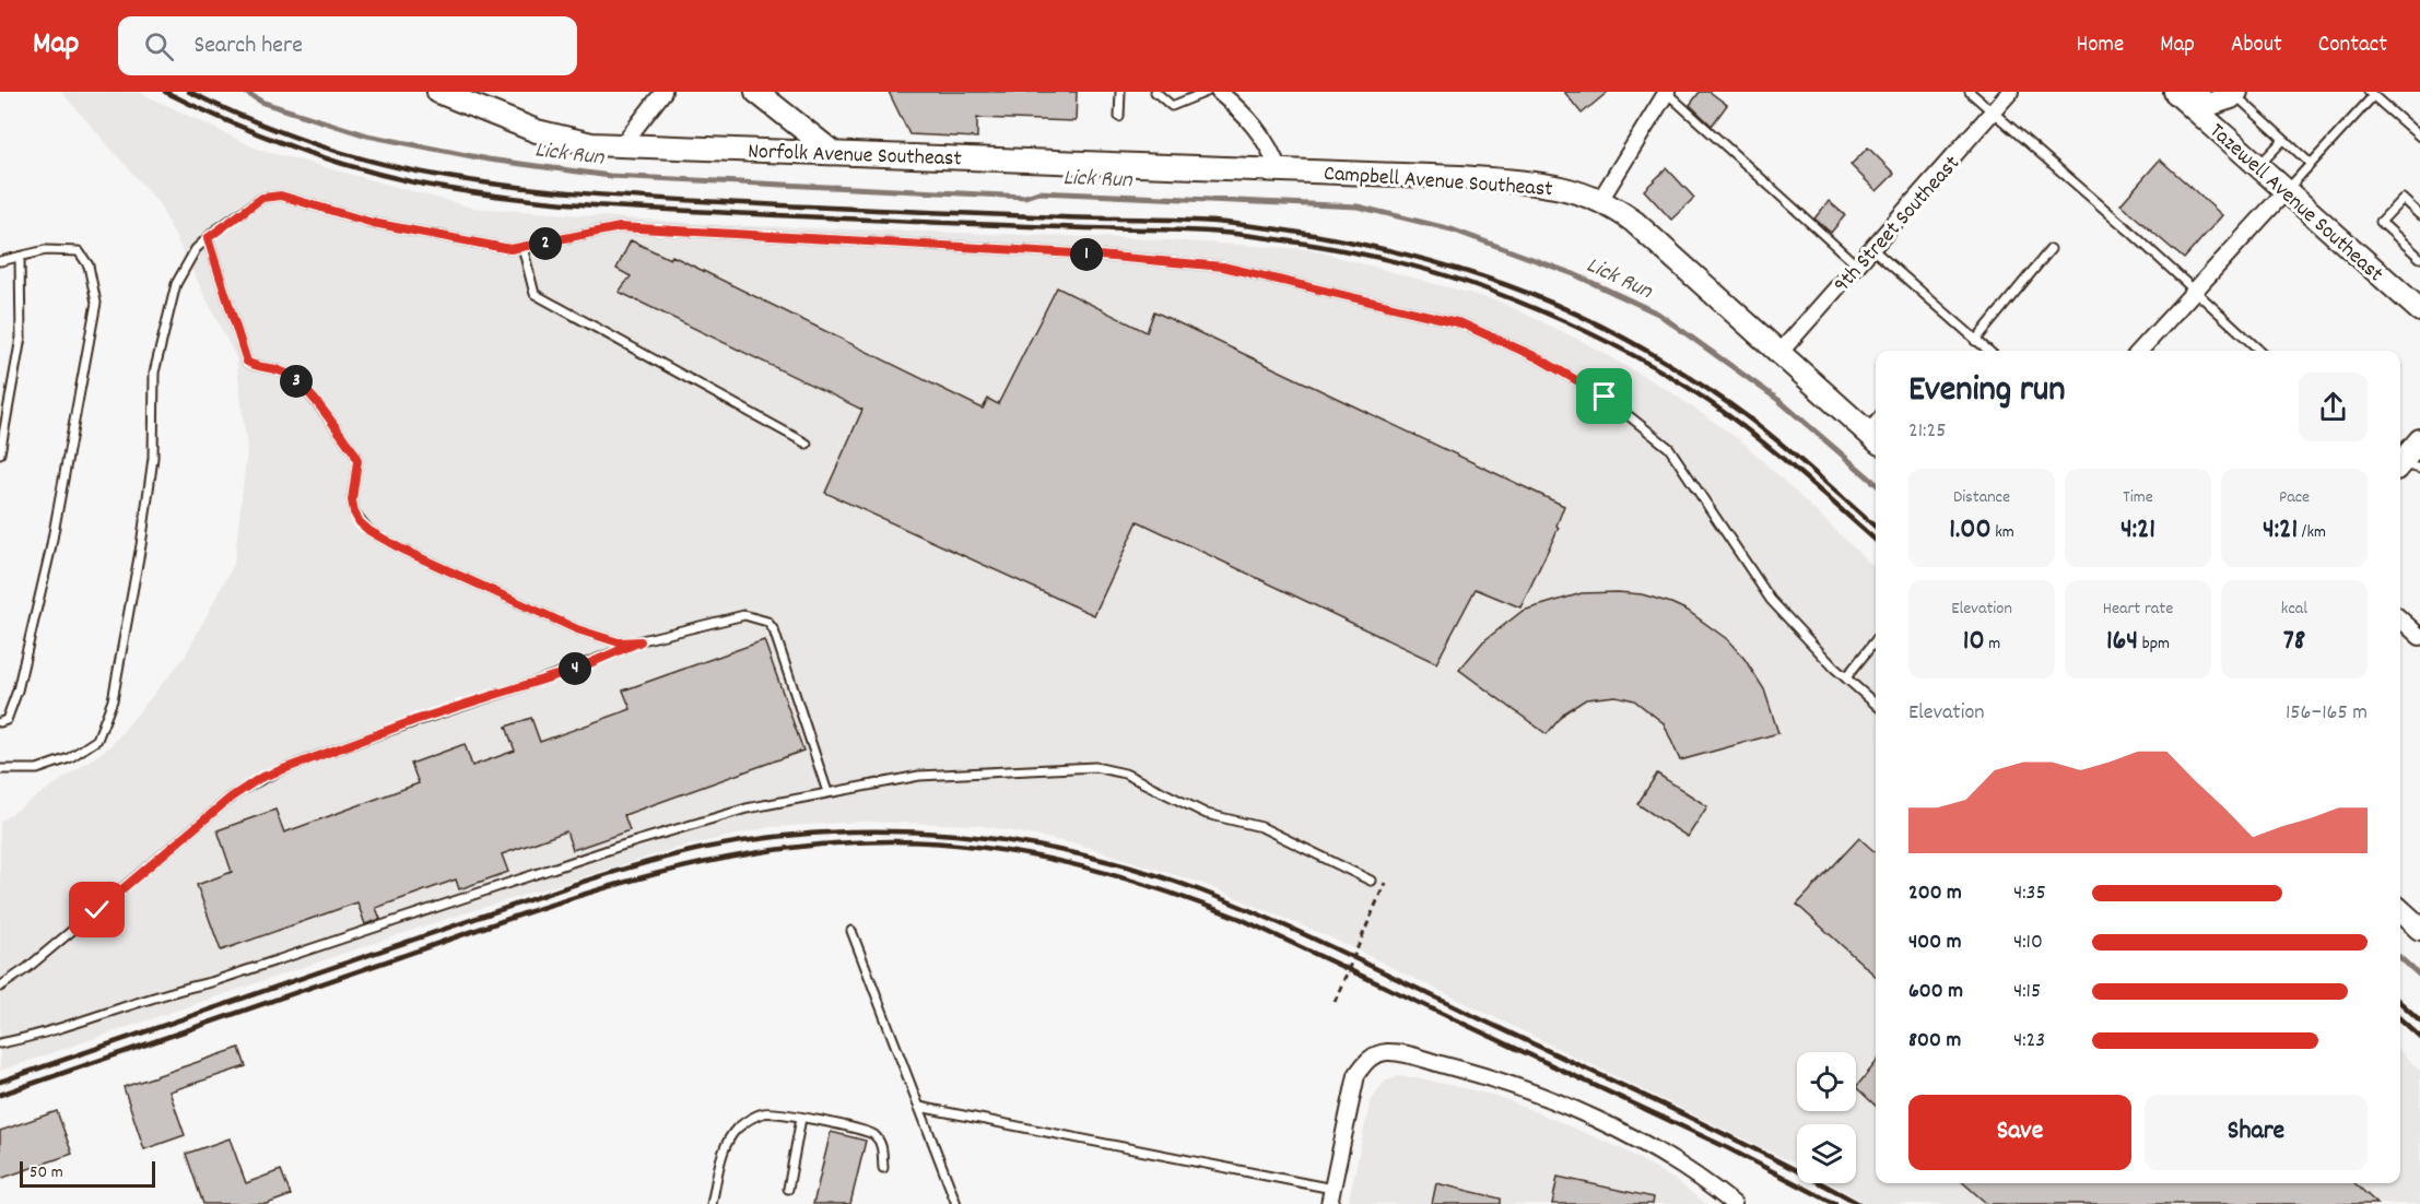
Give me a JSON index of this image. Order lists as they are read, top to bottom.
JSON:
{
  "streets": {
    "street": [
      "Norfolk Avenue Southeast",
      "Campbell Avenue Southeast",
      "Tazewell Avenue Southeast",
      "9th Street Southeast"
    ]
  },
  "crossings": [
    ["Norfolk Avenue Southeast", "Campbell Avenue Southeast"],
    ["Campbell Avenue Southeast", "9th Street Southeast"]
  ],
  "water": ["Lick Run"],
  "scale_bar": "50 m",
  "page": {
    "header": "Map",
    "search": "Search here",
    "nav": [
      "Home",
      "Map",
      "About",
      "Contact"
    ],
    "pins": [
      "2",
      "1",
      "3",
      "4"
    ],
    "heading": ["Evening run", "21:25"],
    "stats": [
      ["Distance", "1.00 km"],
      ["Time", "4:21"],
      ["Pace", "4:21 /km"],
      ["Elevation", "10 m"],
      ["Heart rate", "164 bpm"],
      ["kcal", "78"]
    ],
    "chart": ["Elevation", "156–165 m"],
    "list": [
      {
        "name": "200 m",
        "note": "4:35"
      },
      {
        "name": "400 m",
        "note": "4:10"
      },
      {
        "name": "600 m",
        "note": "4:15"
      },
      {
        "name": "800 m",
        "note": "4:23"
      }
    ],
    "buttons": ["Save", "Share"],
    "scale": "50 m"
  }
}
